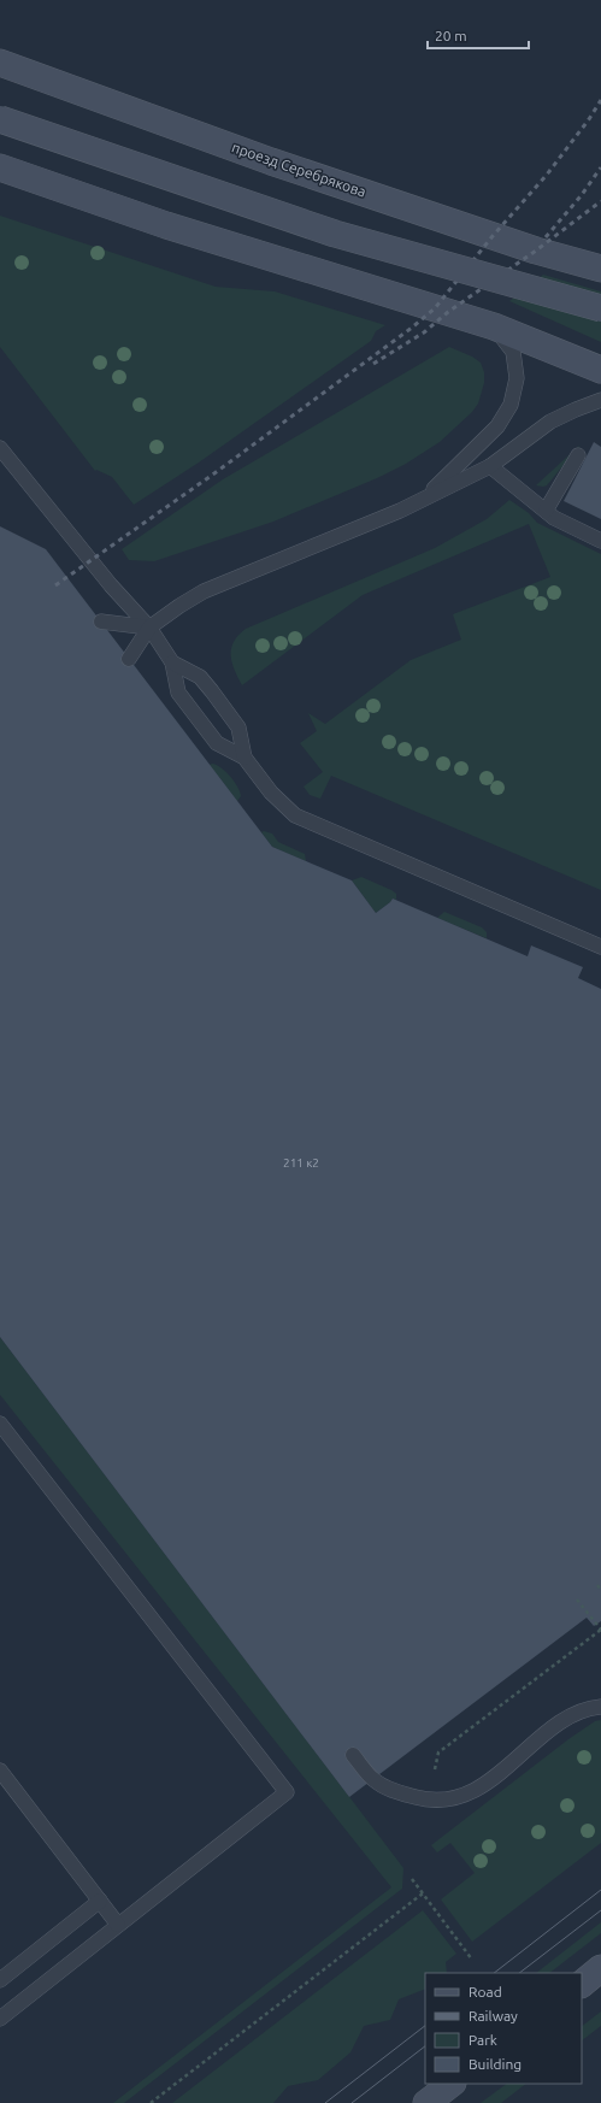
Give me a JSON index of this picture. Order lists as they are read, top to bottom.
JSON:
{
  "streets": {
    "main road": ["проезд Серебрякова"]
  },
  "house_numbers": ["211 к2"],
  "legend": [
    "Road",
    "Railway",
    "Park",
    "Building"
  ],
  "scale_bar": "20 m"
}
